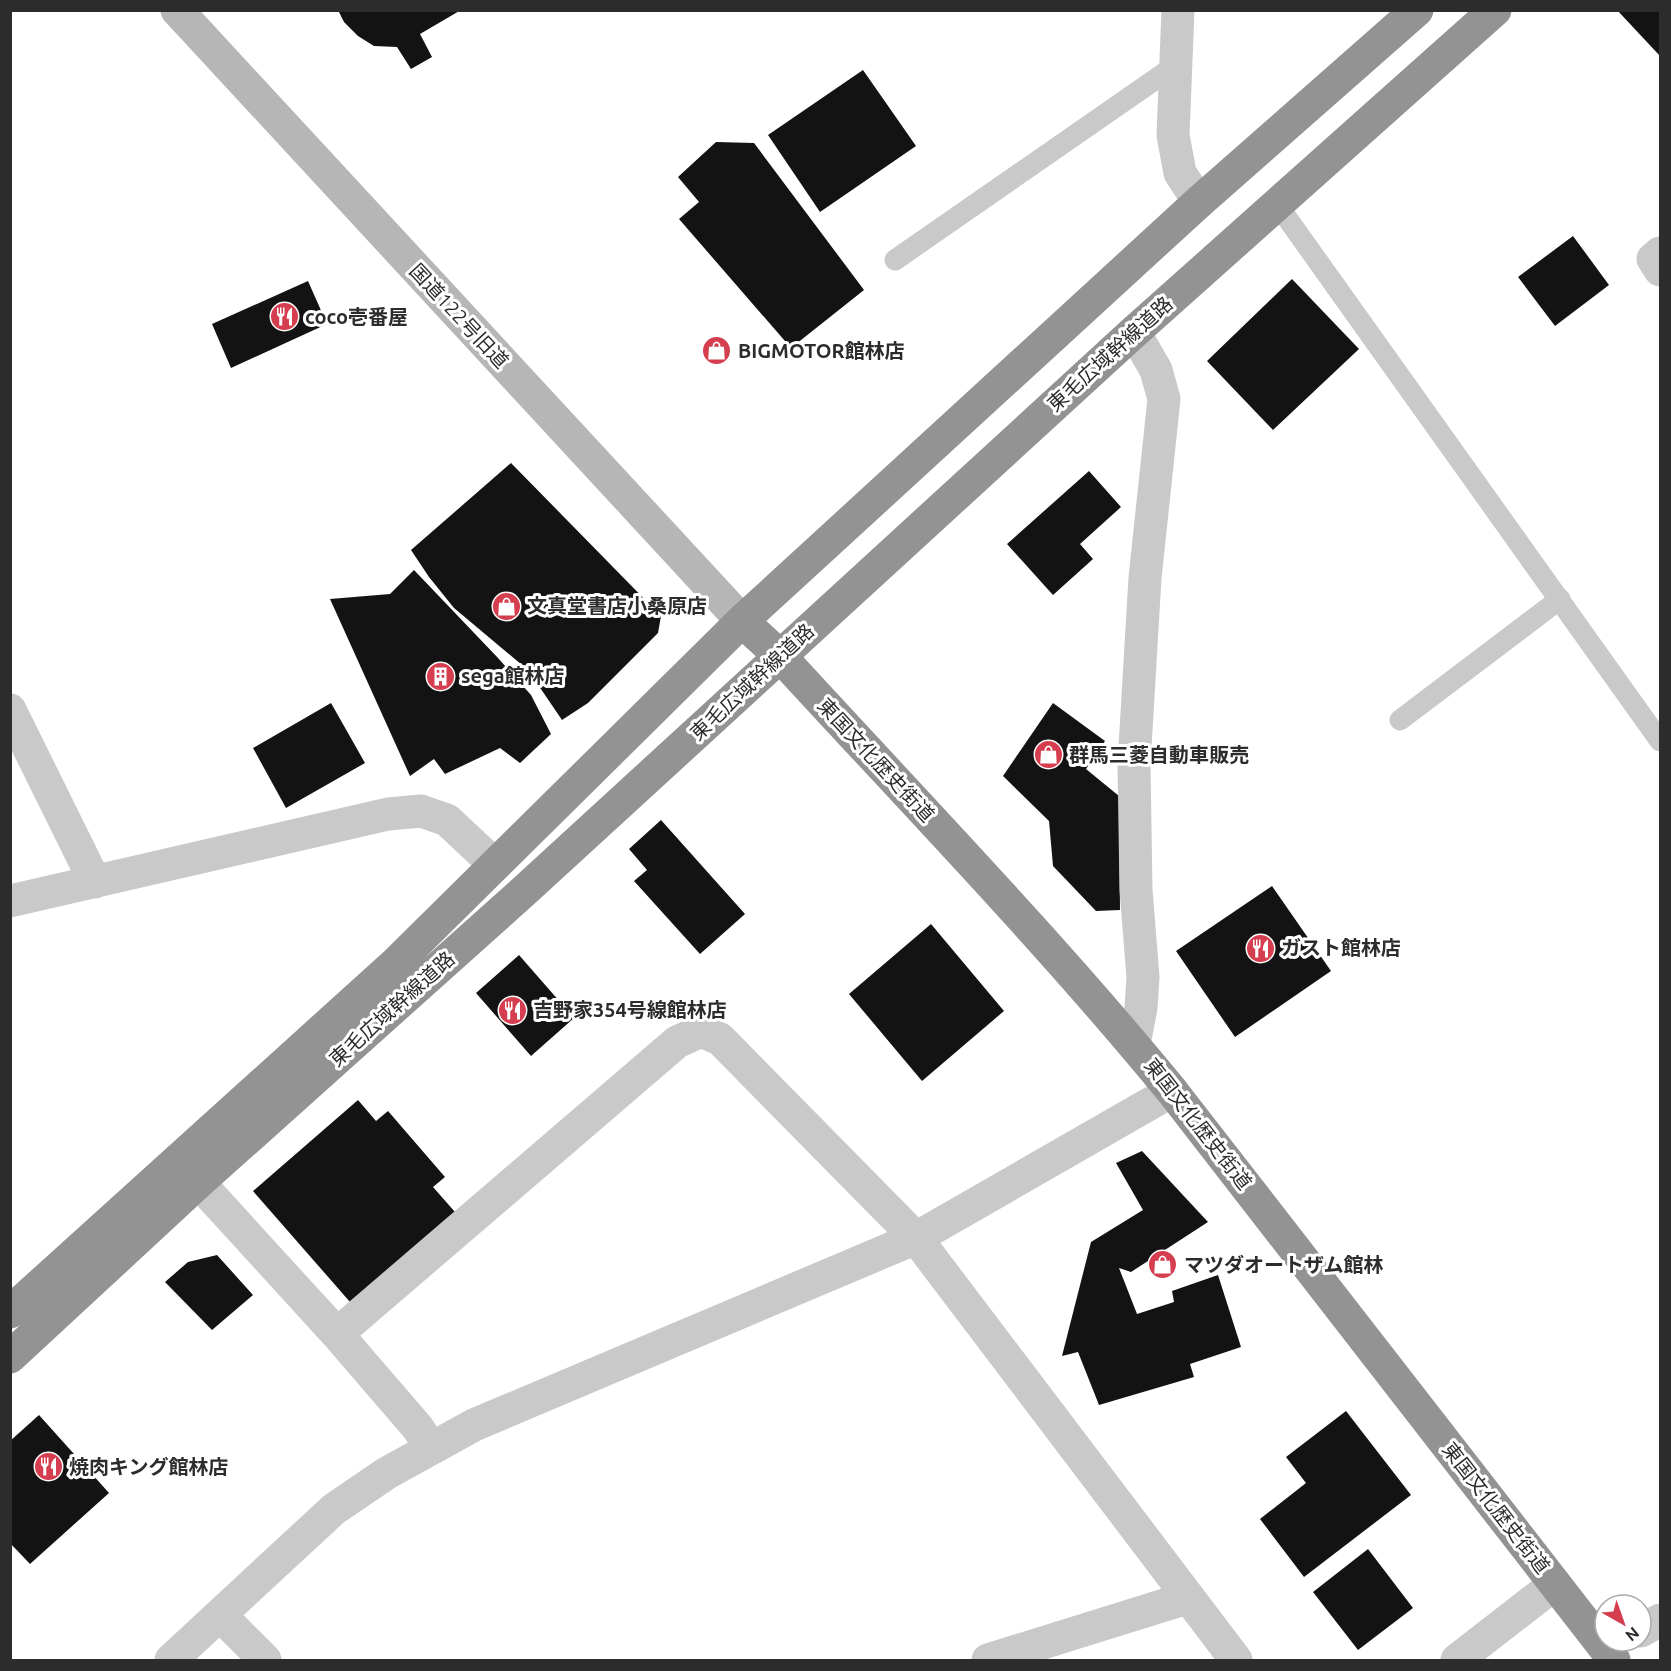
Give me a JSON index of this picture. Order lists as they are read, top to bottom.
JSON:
{
  "streets": {
    "highway": ["東毛広域幹線道路", "東国文化歴史街道"],
    "street": ["国道122号旧道"]
  },
  "crossings": [
    ["国道122号旧道", "東毛広域幹線道路"],
    ["国道122号旧道", "東国文化歴史街道"],
    ["東毛広域幹線道路", "東国文化歴史街道"]
  ],
  "places": {
    "restaurant": [
      "coco壱番屋",
      "ガスト館林店",
      "吉野家354号線館林店",
      "焼肉キング館林店"
    ],
    "shop": [
      "BIGMOTOR館林店",
      "文真堂書店小桑原店",
      "群馬三菱自動車販売",
      "マツダオートザム館林"
    ],
    "building": ["sega館林店"]
  },
  "north": "bottom right"
}
